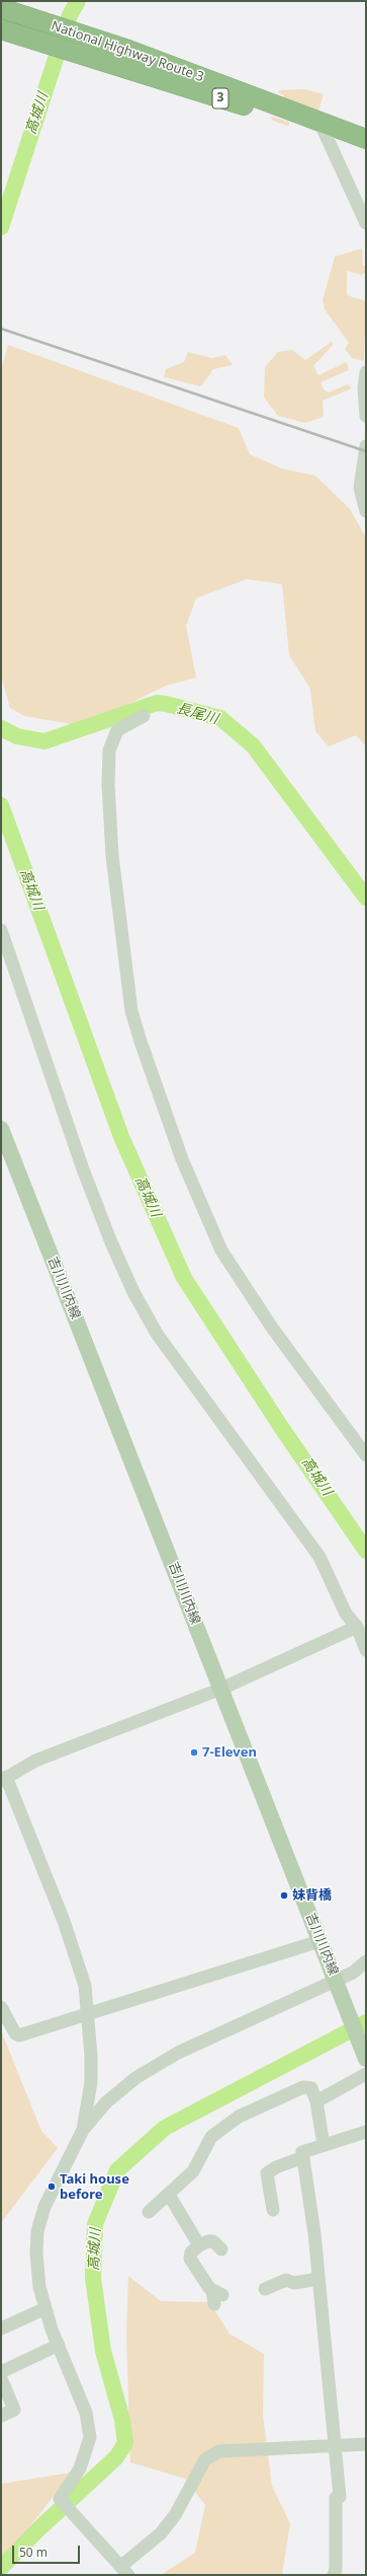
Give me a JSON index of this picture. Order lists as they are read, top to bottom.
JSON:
{
  "streets": {
    "highway": ["National Highway Route 3", "3"],
    "main road": ["吉川川内線"]
  },
  "water": ["高城川", "長尾川"],
  "places": ["7-Eleven", "妹背橋", "Taki house before"],
  "scale_bar": "50 m"
}
